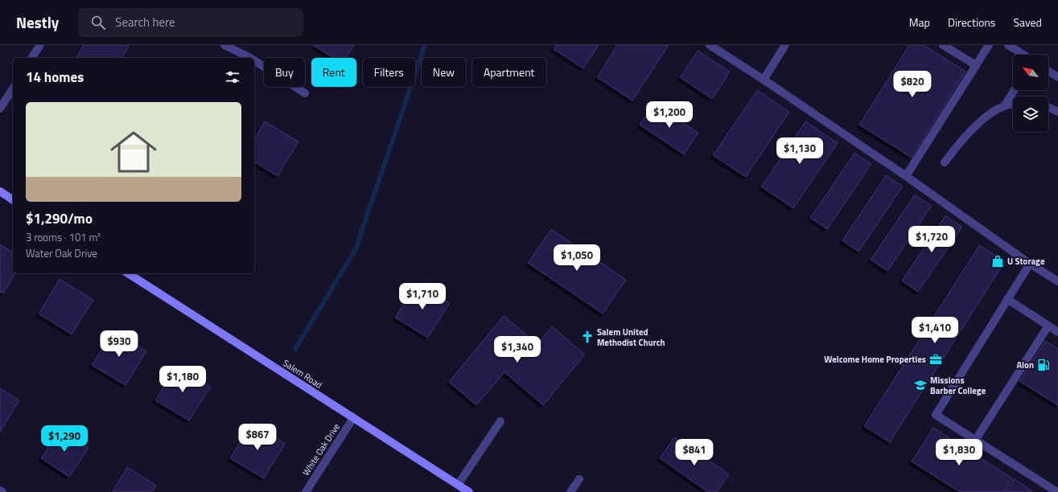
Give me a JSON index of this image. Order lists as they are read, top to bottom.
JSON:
{
  "streets": {
    "main road": ["Salem Road"],
    "street": ["White Oak Drive"]
  },
  "crossings": [
    ["Salem Road", "White Oak Drive"]
  ],
  "places": {
    "shop": ["U Storage"],
    "church": ["Salem United Methodist Church"],
    "office": ["Welcome Home Properties"],
    "fuel station": ["Alon"],
    "school or university": ["Missions Barber College"]
  },
  "north": "top left",
  "page": {
    "header": "Nestly",
    "search": "Search here",
    "nav": ["Map", "Directions", "Saved"],
    "chip": [
      "Buy",
      "Rent",
      "Filters",
      "New",
      "Apartment"
    ],
    "heading": "14 homes",
    "price": [
      "$820",
      "$1,200",
      "$1,130",
      "$1,720",
      "$1,050",
      "$1,710",
      "$1,410",
      "$930",
      "$1,340",
      "$1,180",
      "$867",
      "$1,290",
      "$841",
      "$1,830"
    ],
    "list": [
      {
        "name": "$1,290/mo",
        "note": "3 rooms · 101 m² · Water Oak Drive"
      }
    ]
  }
}
